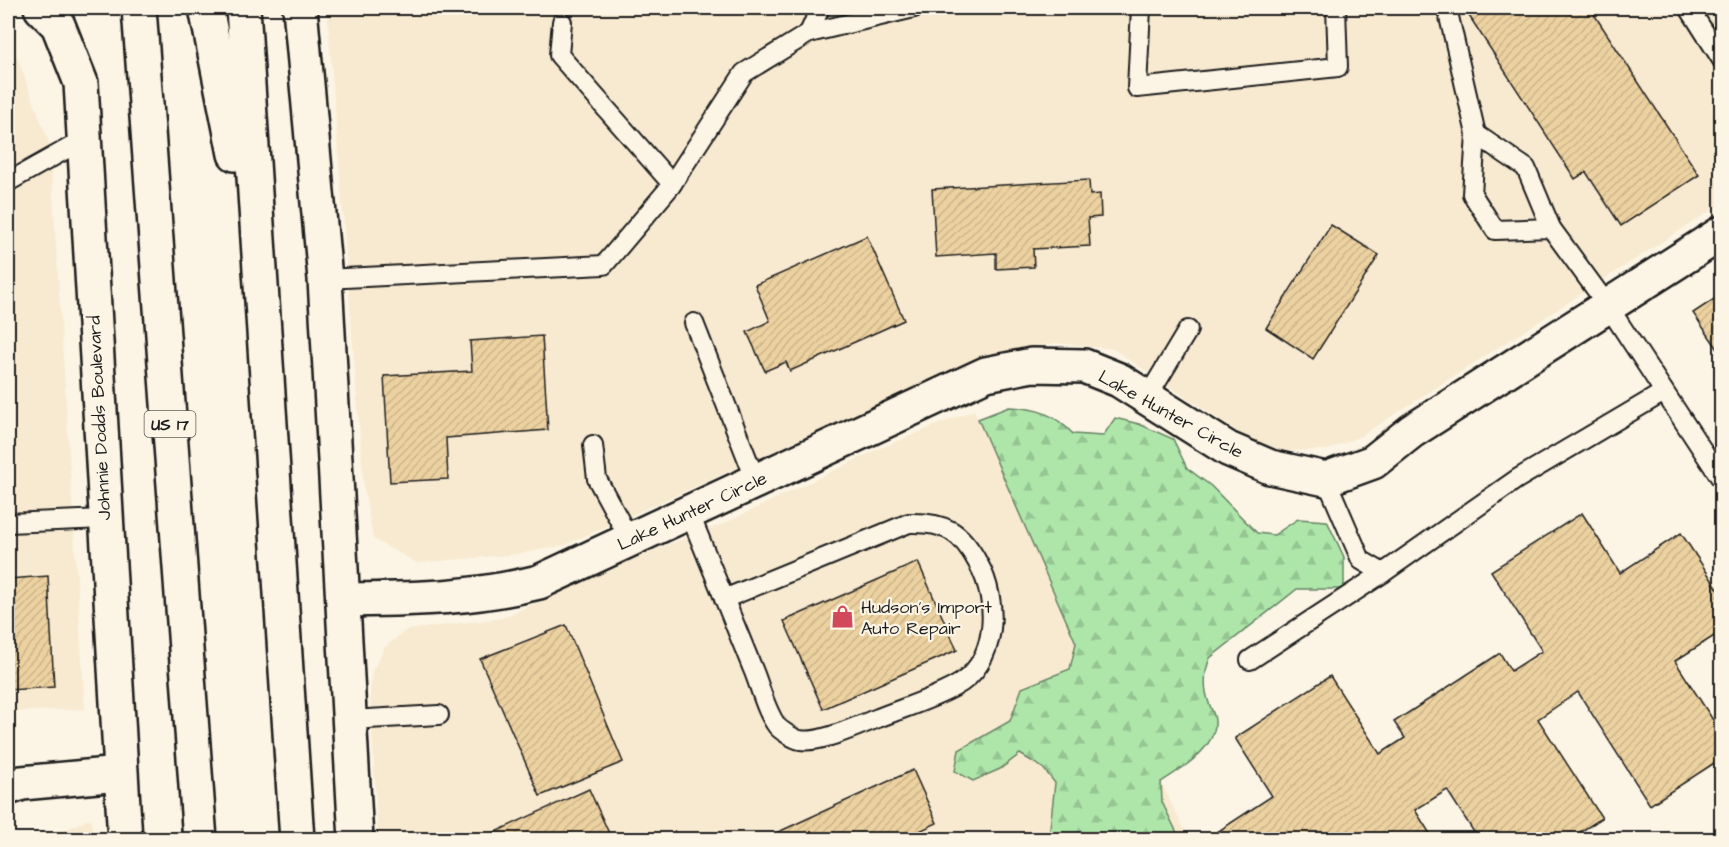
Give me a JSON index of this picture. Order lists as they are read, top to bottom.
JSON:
{
  "streets": {
    "main road": ["Lake Hunter Circle", "Johnnie Dodds Boulevard", "US 17"]
  },
  "places": {
    "shop": ["Hudson's Import Auto Repair"]
  }
}
